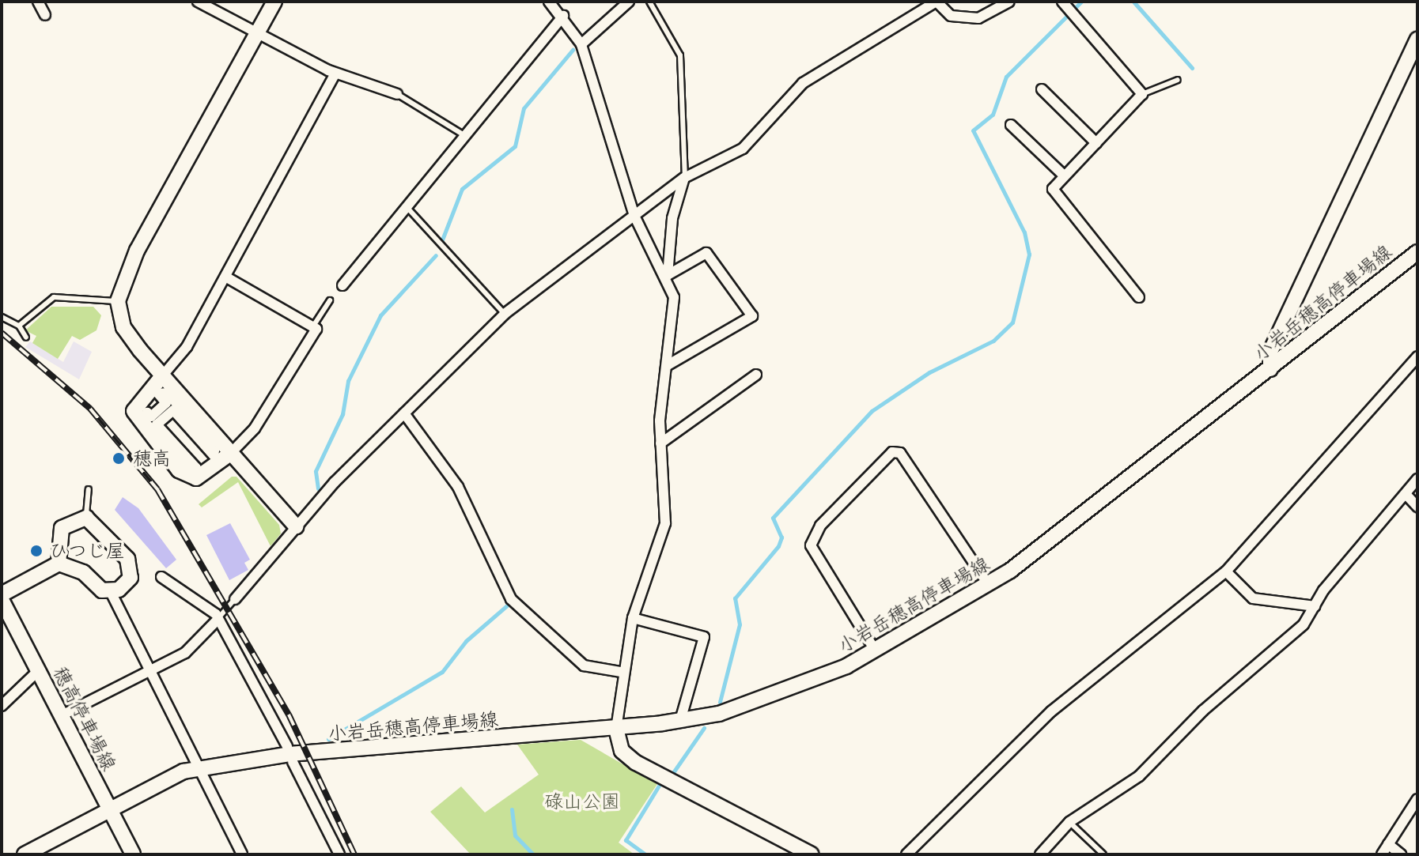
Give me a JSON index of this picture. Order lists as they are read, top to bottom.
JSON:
{
  "streets": {
    "main road": ["小岩岳穂高停車場線", "穂高停車場線"]
  },
  "crossings": [
    ["小岩岳穂高停車場線", "穂高停車場線"]
  ],
  "parks": ["碌山公園"],
  "places": ["穂高", "ひつじ屋"]
}
